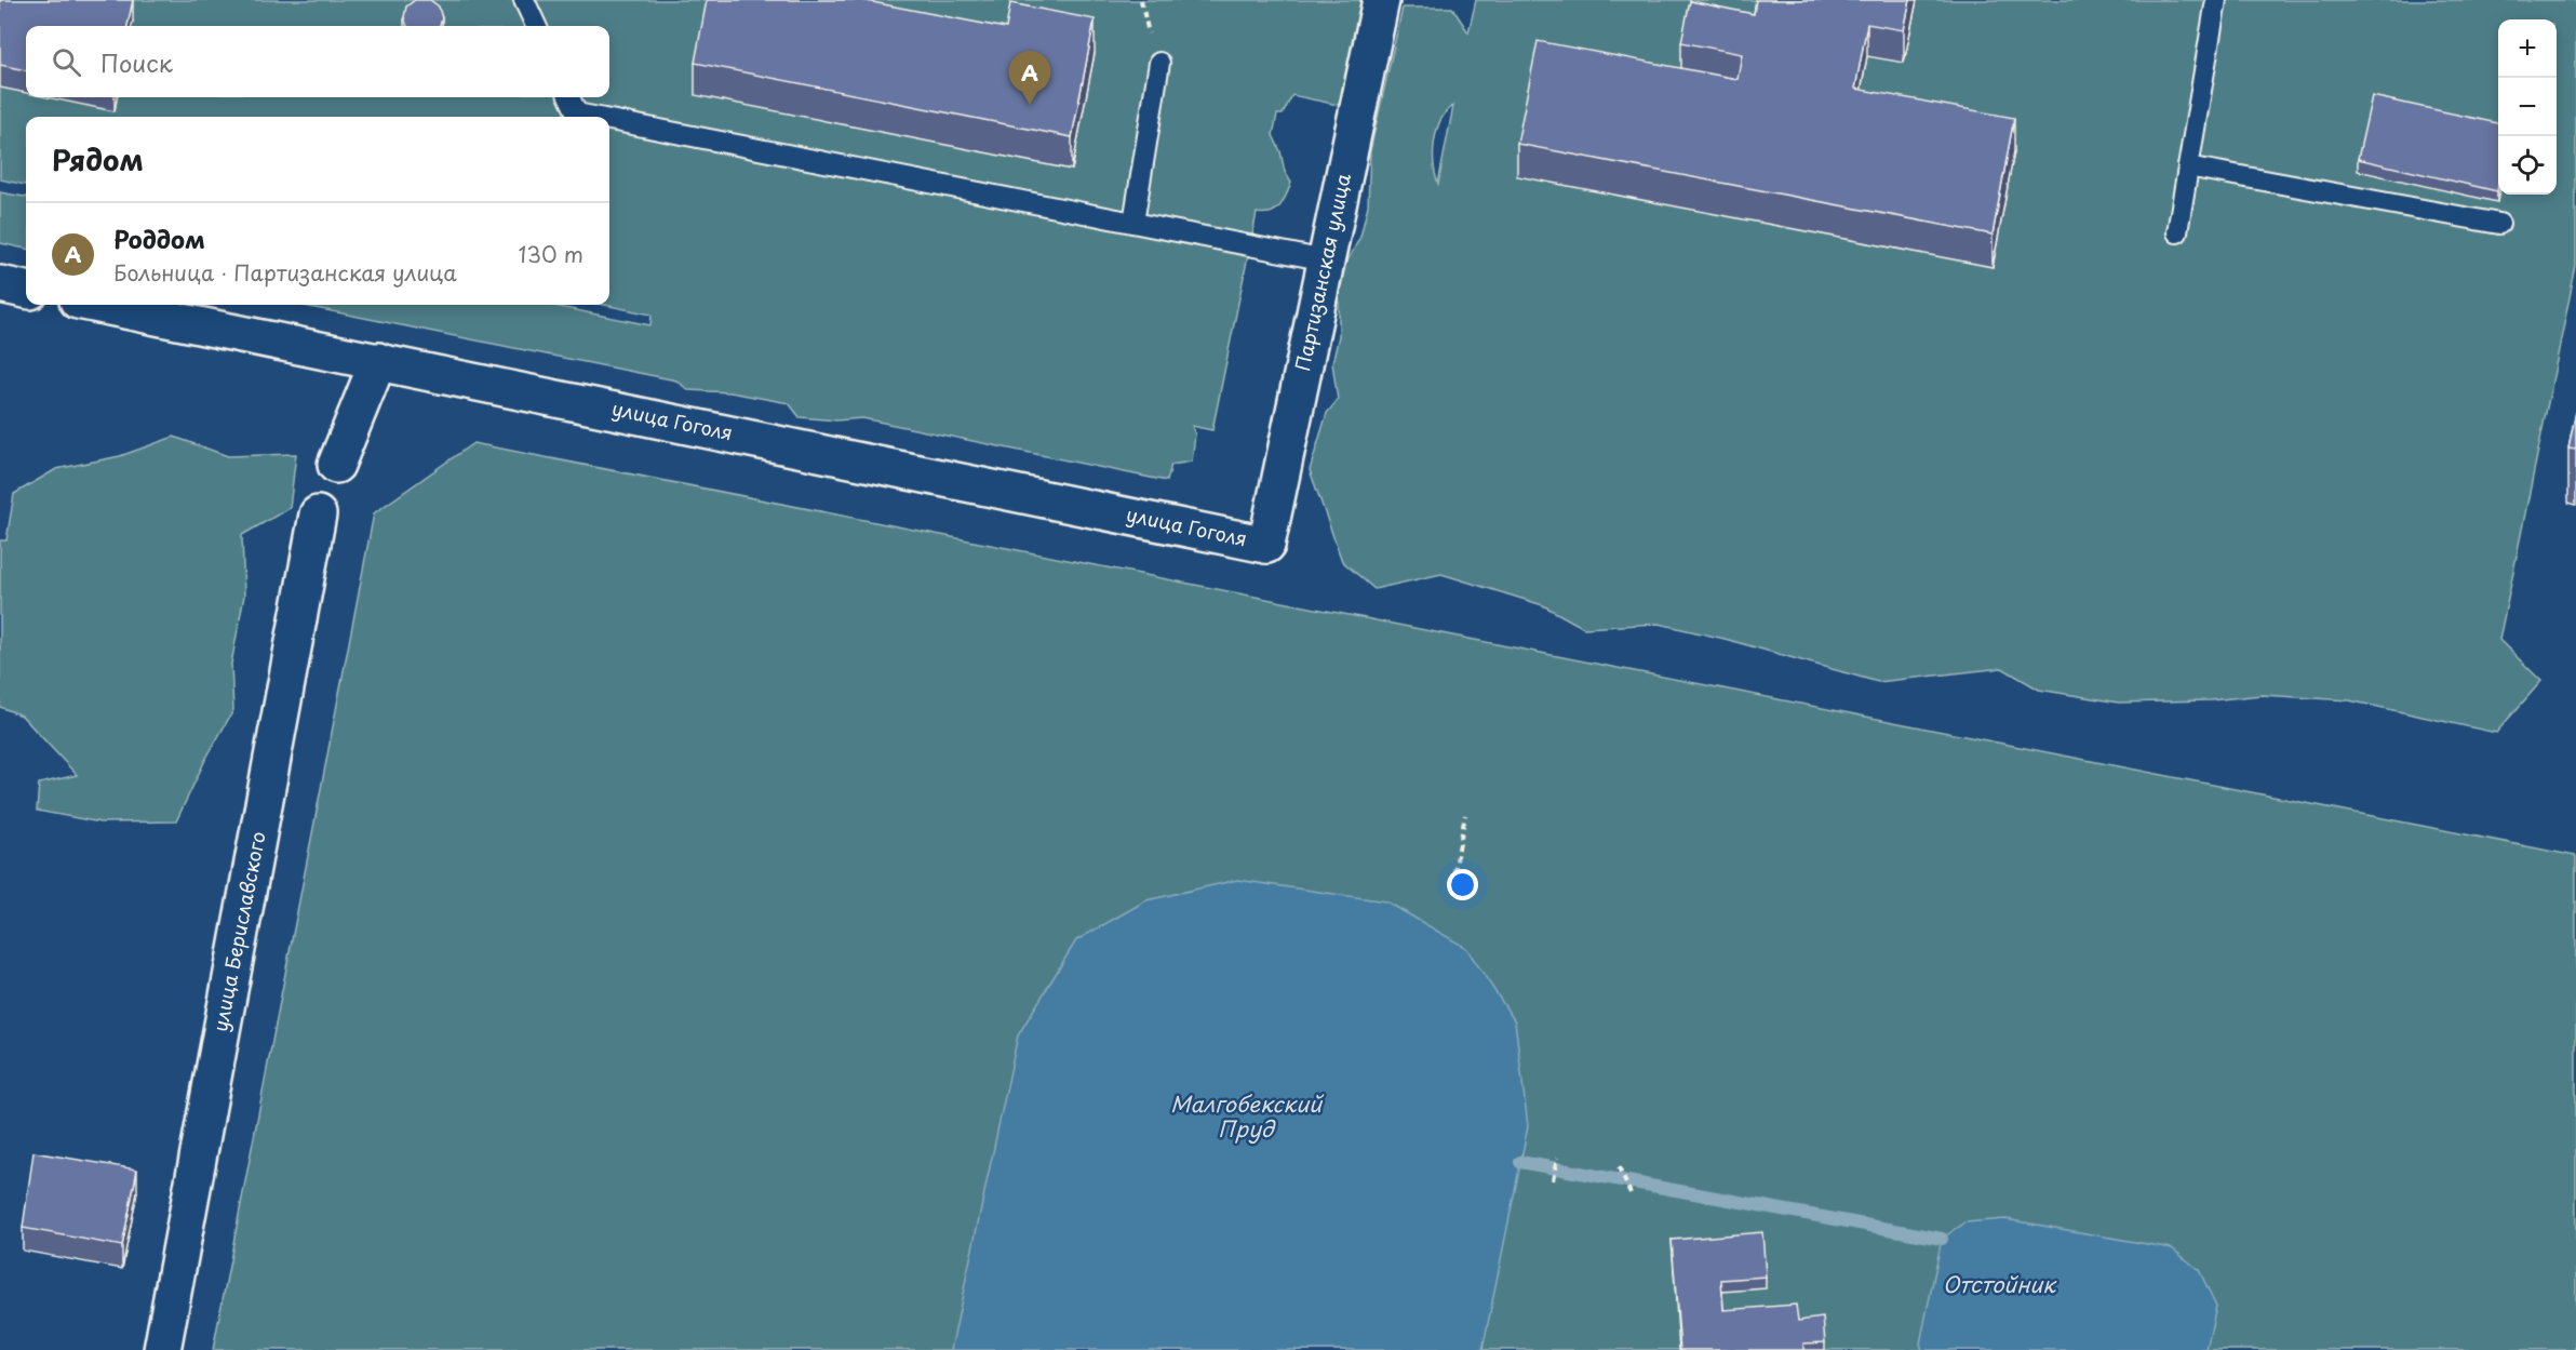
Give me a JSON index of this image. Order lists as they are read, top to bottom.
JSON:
{
  "streets": {
    "street": ["Партизанская улица", "улица Гоголя", "улица Бериславского"]
  },
  "crossings": [
    ["Партизанская улица", "улица Гоголя"]
  ],
  "water": ["Малгобекский Пруд", "Отстойник"],
  "page": {
    "map_buttons": ["+", "−"],
    "search": "Поиск",
    "pins": "A",
    "heading": "Рядом",
    "list": [
      {
        "mark": "A",
        "name": "Роддом",
        "note": "Больница · Партизанская улица",
        "value": "130 m"
      }
    ]
  }
}
